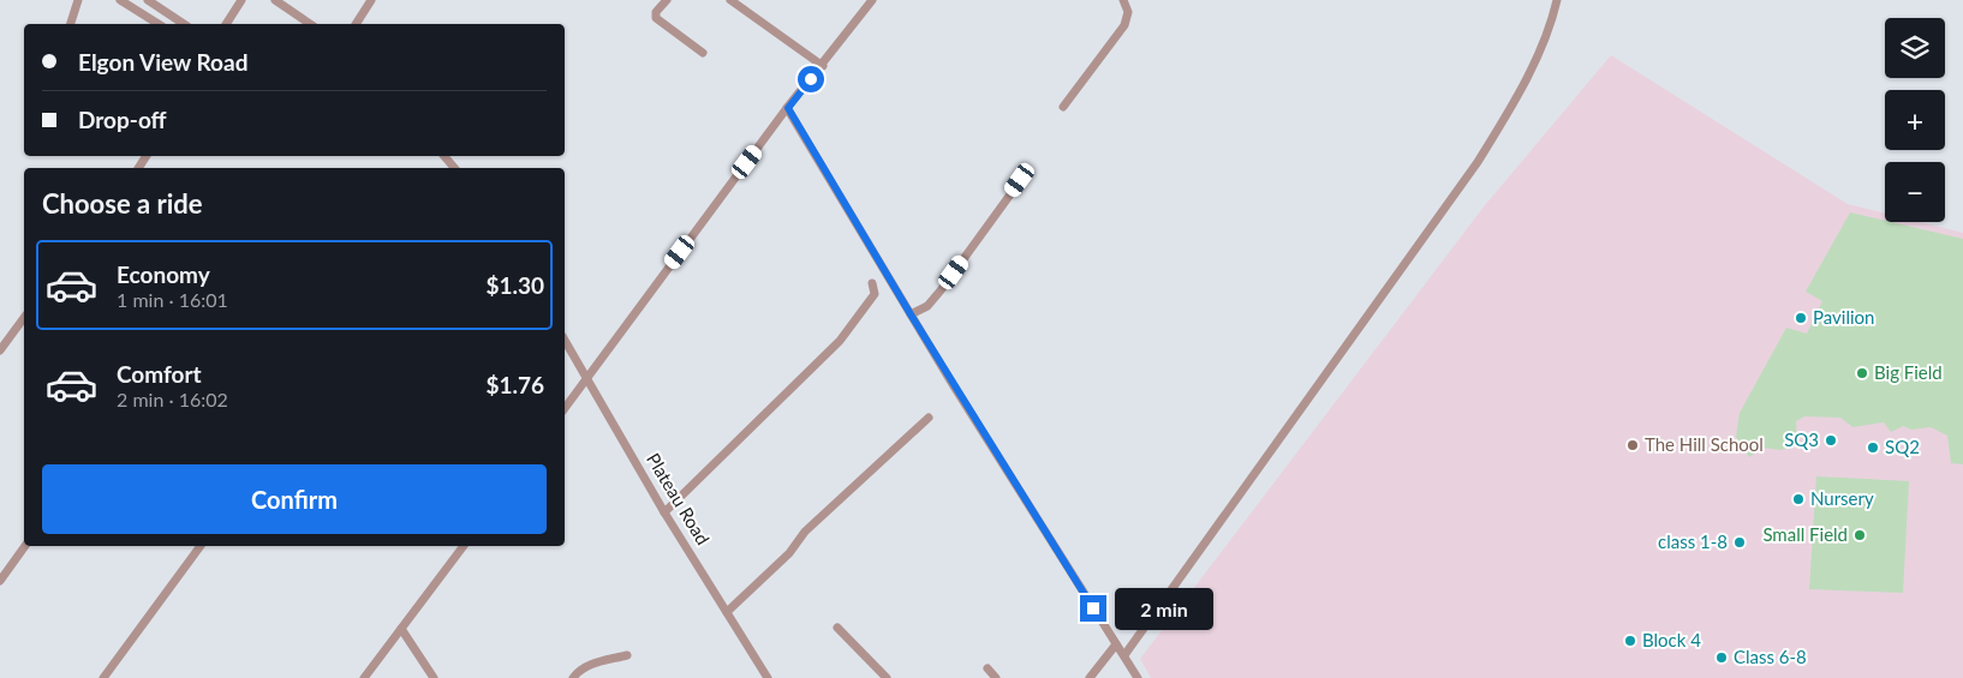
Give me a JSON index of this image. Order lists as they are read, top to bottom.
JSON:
{
  "streets": {
    "street": ["Plateau Road"]
  },
  "places": [
    "Pavilion",
    "Big Field",
    "SQ3",
    "The Hill School",
    "SQ2",
    "Nursery",
    "Small Field",
    "class 1-8",
    "Block 4",
    "Class 6-8"
  ],
  "page": {
    "map_buttons": ["+", "−"],
    "banner": ["Elgon View Road", "Drop-off"],
    "heading": "Choose a ride",
    "list": [
      {
        "name": "Economy",
        "note": "1 min · 16:01",
        "value": "$1.30"
      },
      {
        "name": "Comfort",
        "note": "2 min · 16:02",
        "value": "$1.76"
      }
    ],
    "buttons": "Confirm",
    "bubble": "2 min"
  }
}
